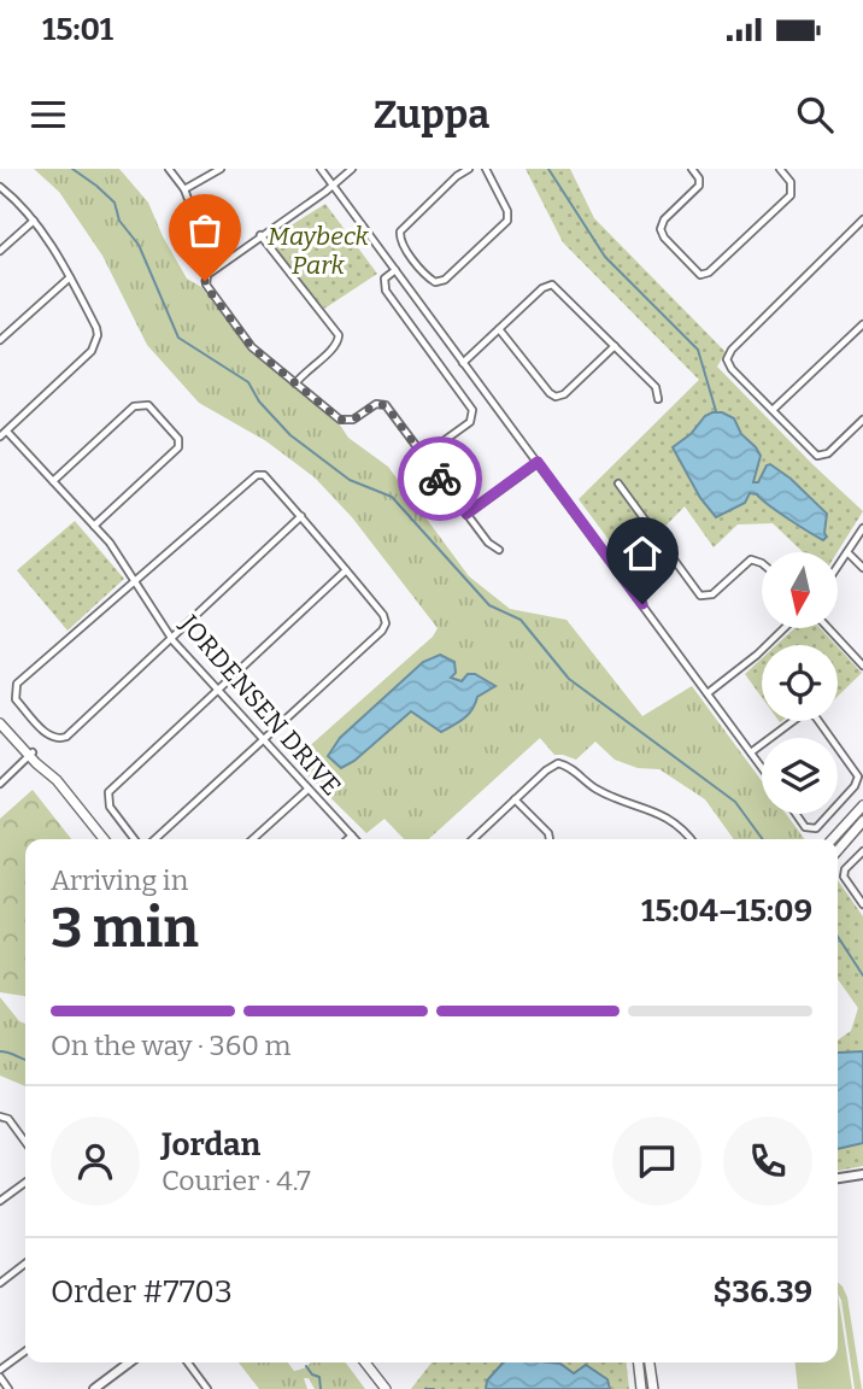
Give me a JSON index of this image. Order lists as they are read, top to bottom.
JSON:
{
  "streets": {
    "street": ["JORDENSEN DRIVE"]
  },
  "parks": ["Maybeck Park"],
  "north": "bottom",
  "page": {
    "status": "15:01",
    "header": "Zuppa",
    "heading": ["3 min", "Arriving in", "15:04–15:09"],
    "panel": [
      "Jordan",
      "Courier · 4.7",
      "Order #7703",
      "$36.39"
    ],
    "bar": "On the way · 360 m"
  }
}
